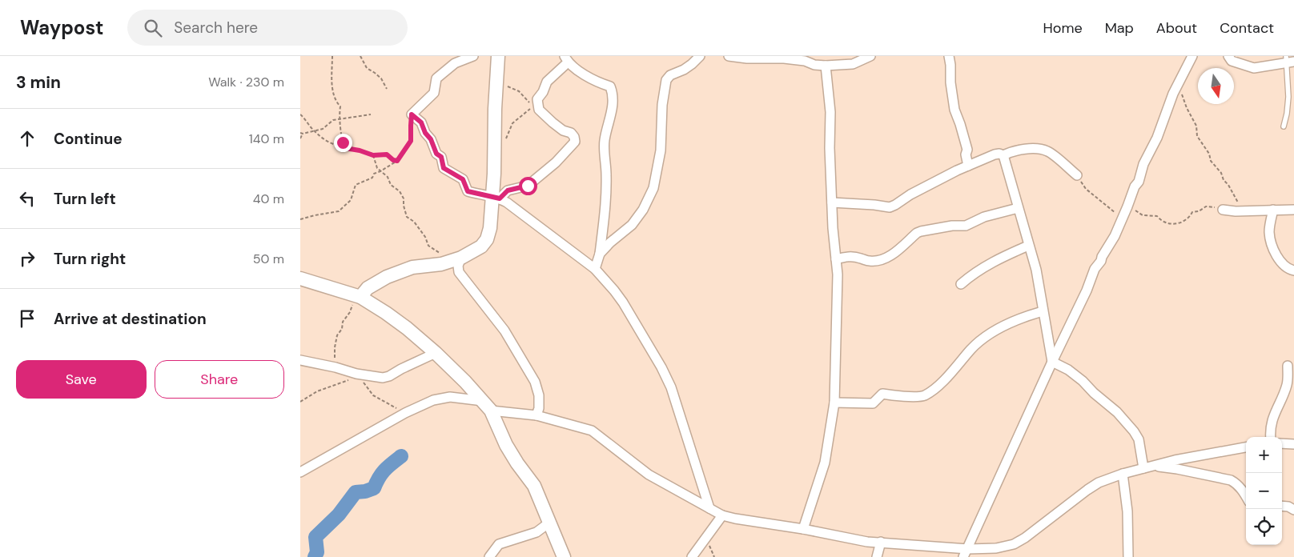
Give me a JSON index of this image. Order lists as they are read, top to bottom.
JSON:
{
  "north": "bottom",
  "page": {
    "header": "Waypost",
    "search": "Search here",
    "nav": [
      "Home",
      "Map",
      "About",
      "Contact"
    ],
    "heading": ["3 min", "Walk · 230 m"],
    "list": [
      ["Continue", "140 m"],
      ["Turn left", "40 m"],
      ["Turn right", "50 m"],
      "Arrive at destination"
    ],
    "buttons": ["Save", "Share"],
    "map_buttons": ["+", "−"]
  }
}
